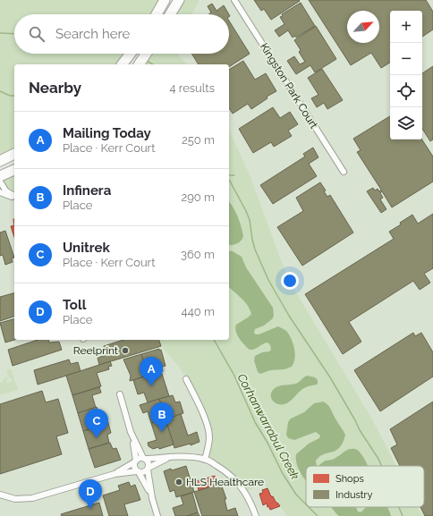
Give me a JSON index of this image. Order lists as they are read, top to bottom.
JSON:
{
  "streets": {
    "street": ["Kingston Park Court"]
  },
  "water": ["Corhanwarrabul Creek"],
  "places": ["Reelprint", "HLS Healthcare"],
  "legend": ["Shops", "Industry"],
  "north": "top right",
  "page": {
    "map_buttons": ["+", "−"],
    "search": "Search here",
    "heading": ["Nearby", "4 results"],
    "list": [
      {
        "mark": "A",
        "name": "Mailing Today",
        "note": "Place · Kerr Court",
        "value": "250 m"
      },
      {
        "mark": "B",
        "name": "Infinera",
        "note": "Place",
        "value": "290 m"
      },
      {
        "mark": "C",
        "name": "Unitrek",
        "note": "Place · Kerr Court",
        "value": "360 m"
      },
      {
        "mark": "D",
        "name": "Toll",
        "note": "Place",
        "value": "440 m"
      }
    ],
    "pins": [
      "A",
      "B",
      "C",
      "D"
    ]
  }
}
